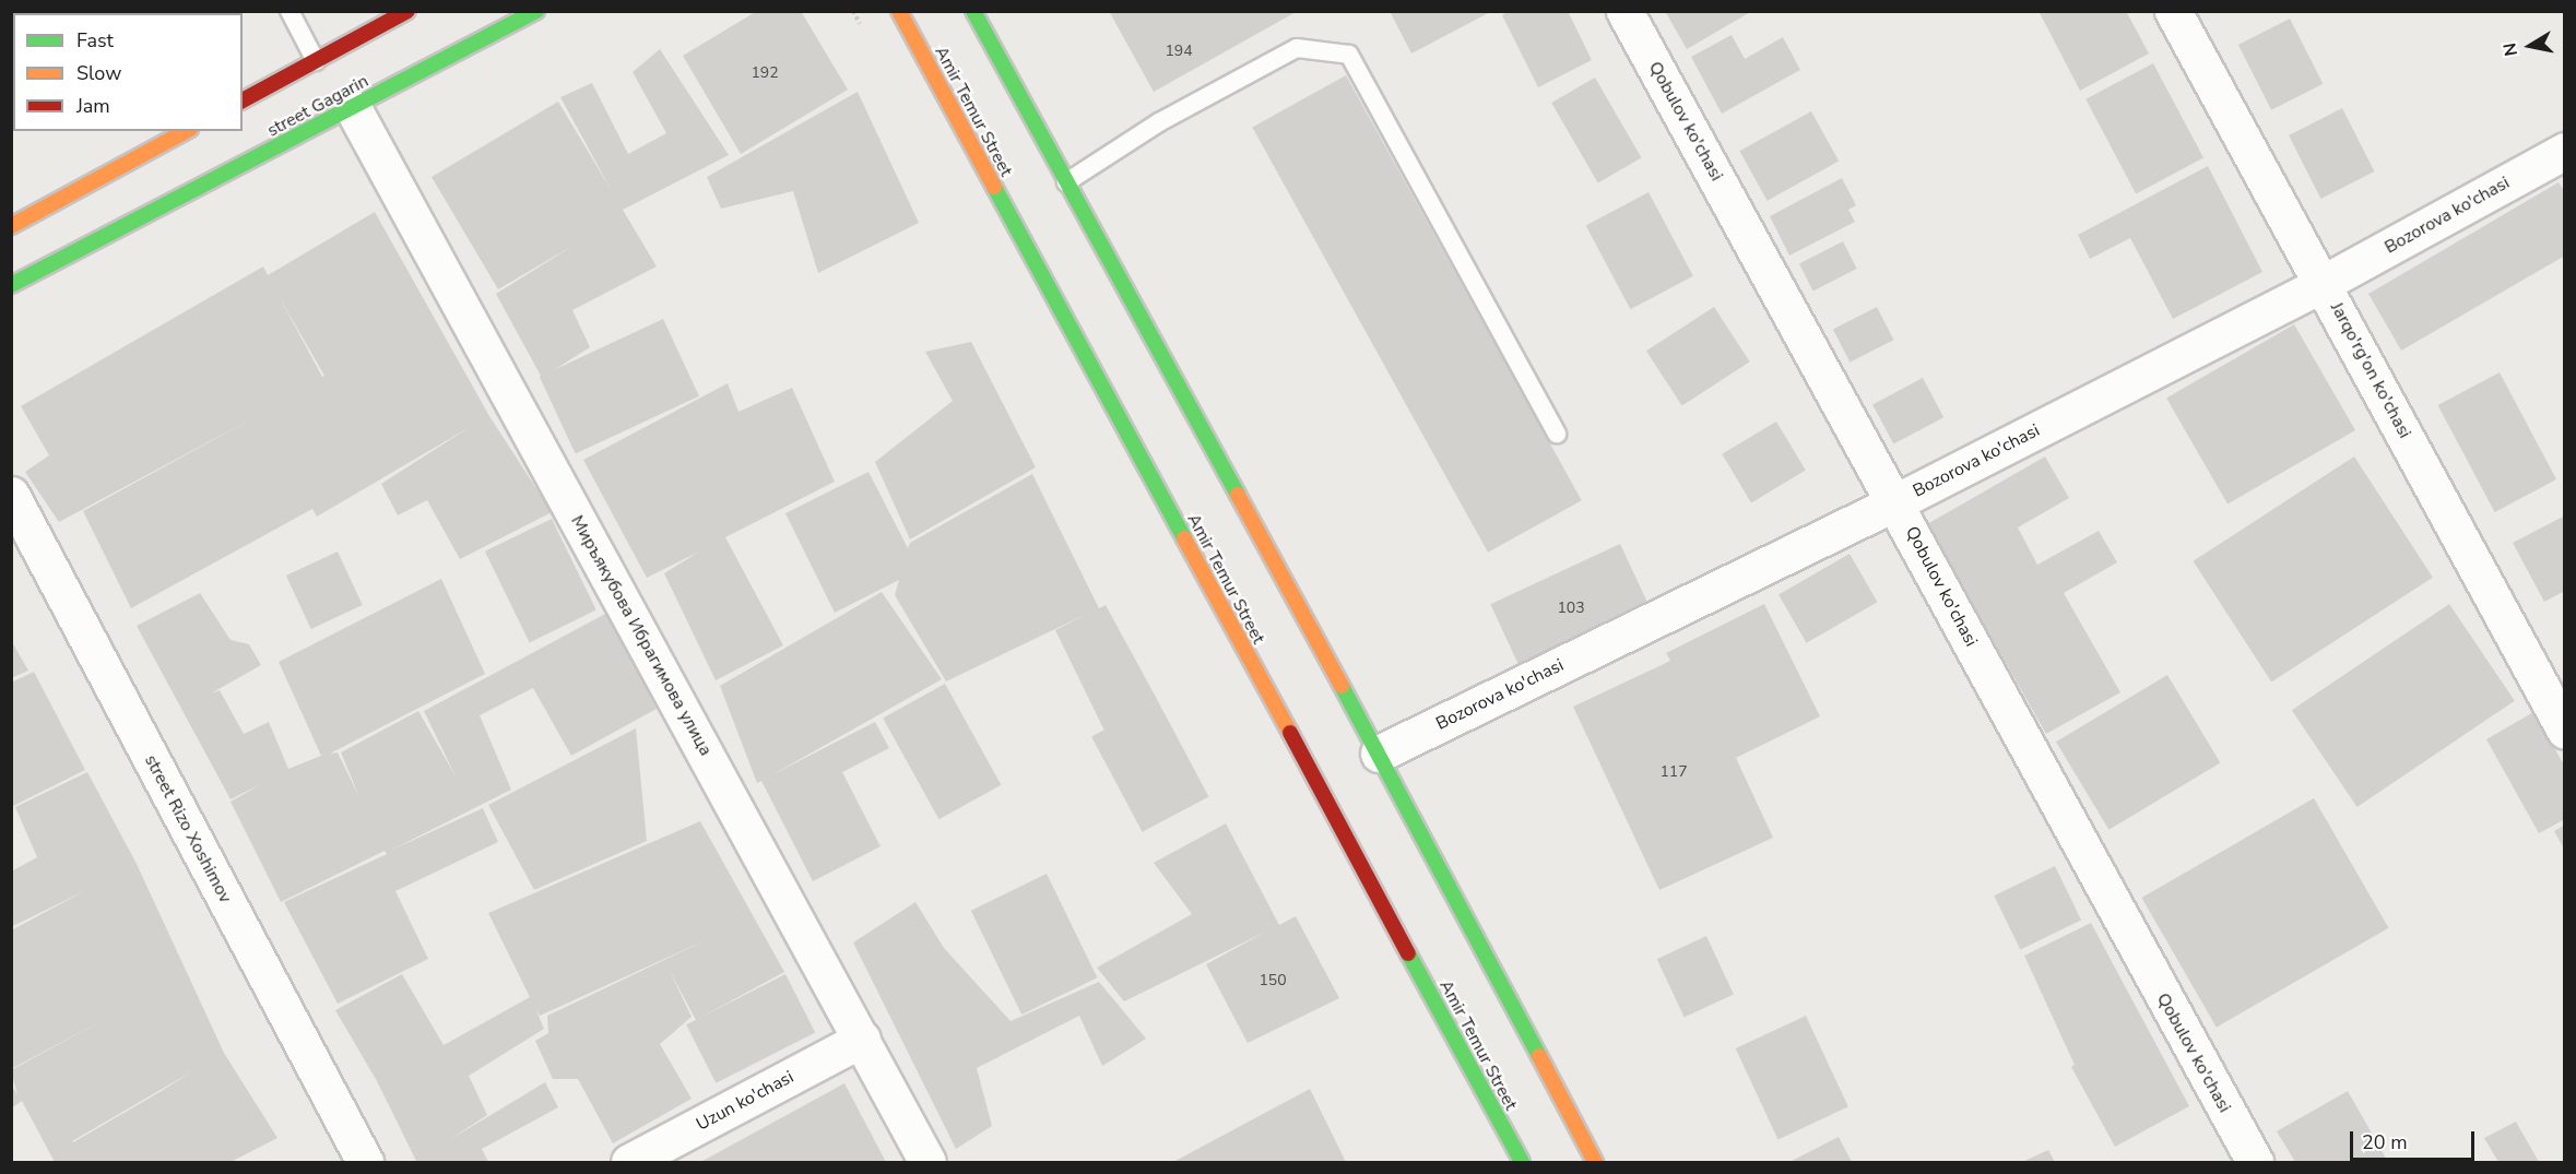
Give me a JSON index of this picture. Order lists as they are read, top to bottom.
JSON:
{
  "streets": {
    "main road": ["street Gagarin", "Amir Temur Street"],
    "street": [
      "Qobulov ko'chasi",
      "Bozorova ko'chasi",
      "Jarqo'rg'on ko'chasi",
      "Миръякубова Ибрагимова улица",
      "street Rizo Xoshimov",
      "Uzun ko'chasi"
    ]
  },
  "crossings": [
    ["street Gagarin", "Миръякубова Ибрагимова улица"],
    ["Qobulov ko'chasi", "Bozorova ko'chasi"],
    ["Bozorova ko'chasi", "Jarqo'rg'on ko'chasi"],
    ["Миръякубова Ибрагимова улица", "Uzun ko'chasi"]
  ],
  "house_numbers": [
    "194",
    "192",
    "103",
    "117",
    "150"
  ],
  "legend": ["Fast", "Slow", "Jam"],
  "scale_bar": "20 m",
  "north": "left"
}
